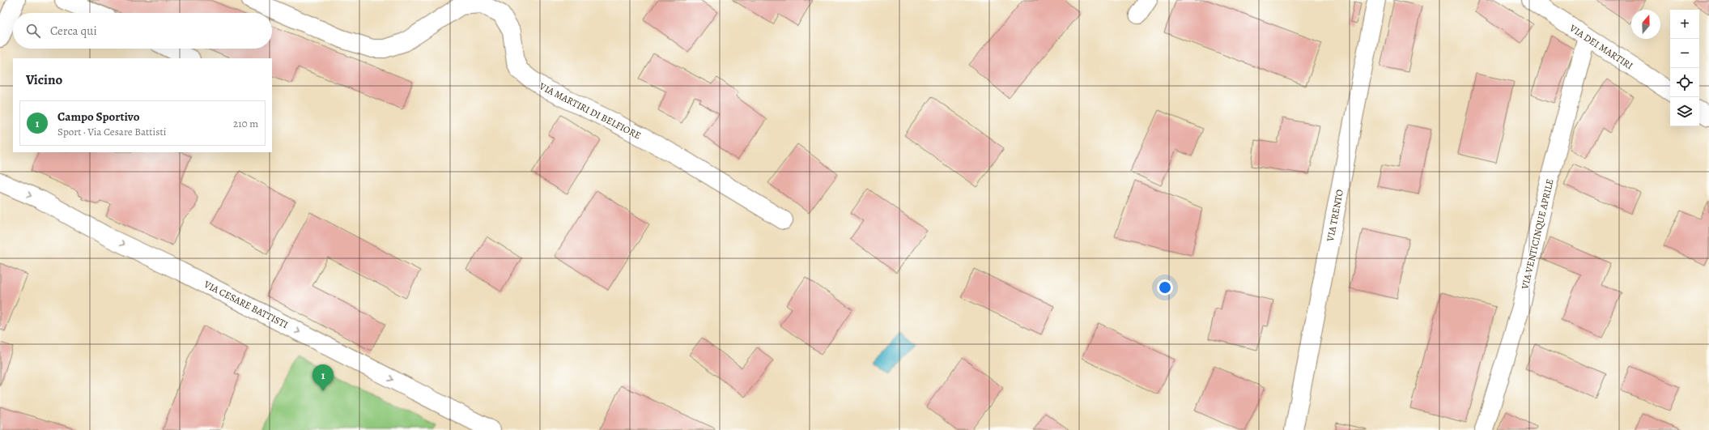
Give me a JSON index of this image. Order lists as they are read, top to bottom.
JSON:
{
  "streets": {
    "street": [
      "VIA DEI MARTIRI",
      "VIA MARTIRI DI BELFIORE",
      "VIA TRENTO",
      "VIA VENTICINQUE APRILE",
      "VIA CESARE BATTISTI"
    ]
  },
  "crossings": [
    ["VIA DEI MARTIRI", "VIA VENTICINQUE APRILE"]
  ],
  "one_way": ["VIA CESARE BATTISTI"],
  "north": "top",
  "page": {
    "map_buttons": ["+", "−"],
    "search": "Cerca qui",
    "heading": "Vicino",
    "list": [
      {
        "mark": "1",
        "name": "Campo Sportivo",
        "note": "Sport · Via Cesare Battisti",
        "value": "210 m"
      }
    ],
    "pins": "1"
  }
}
